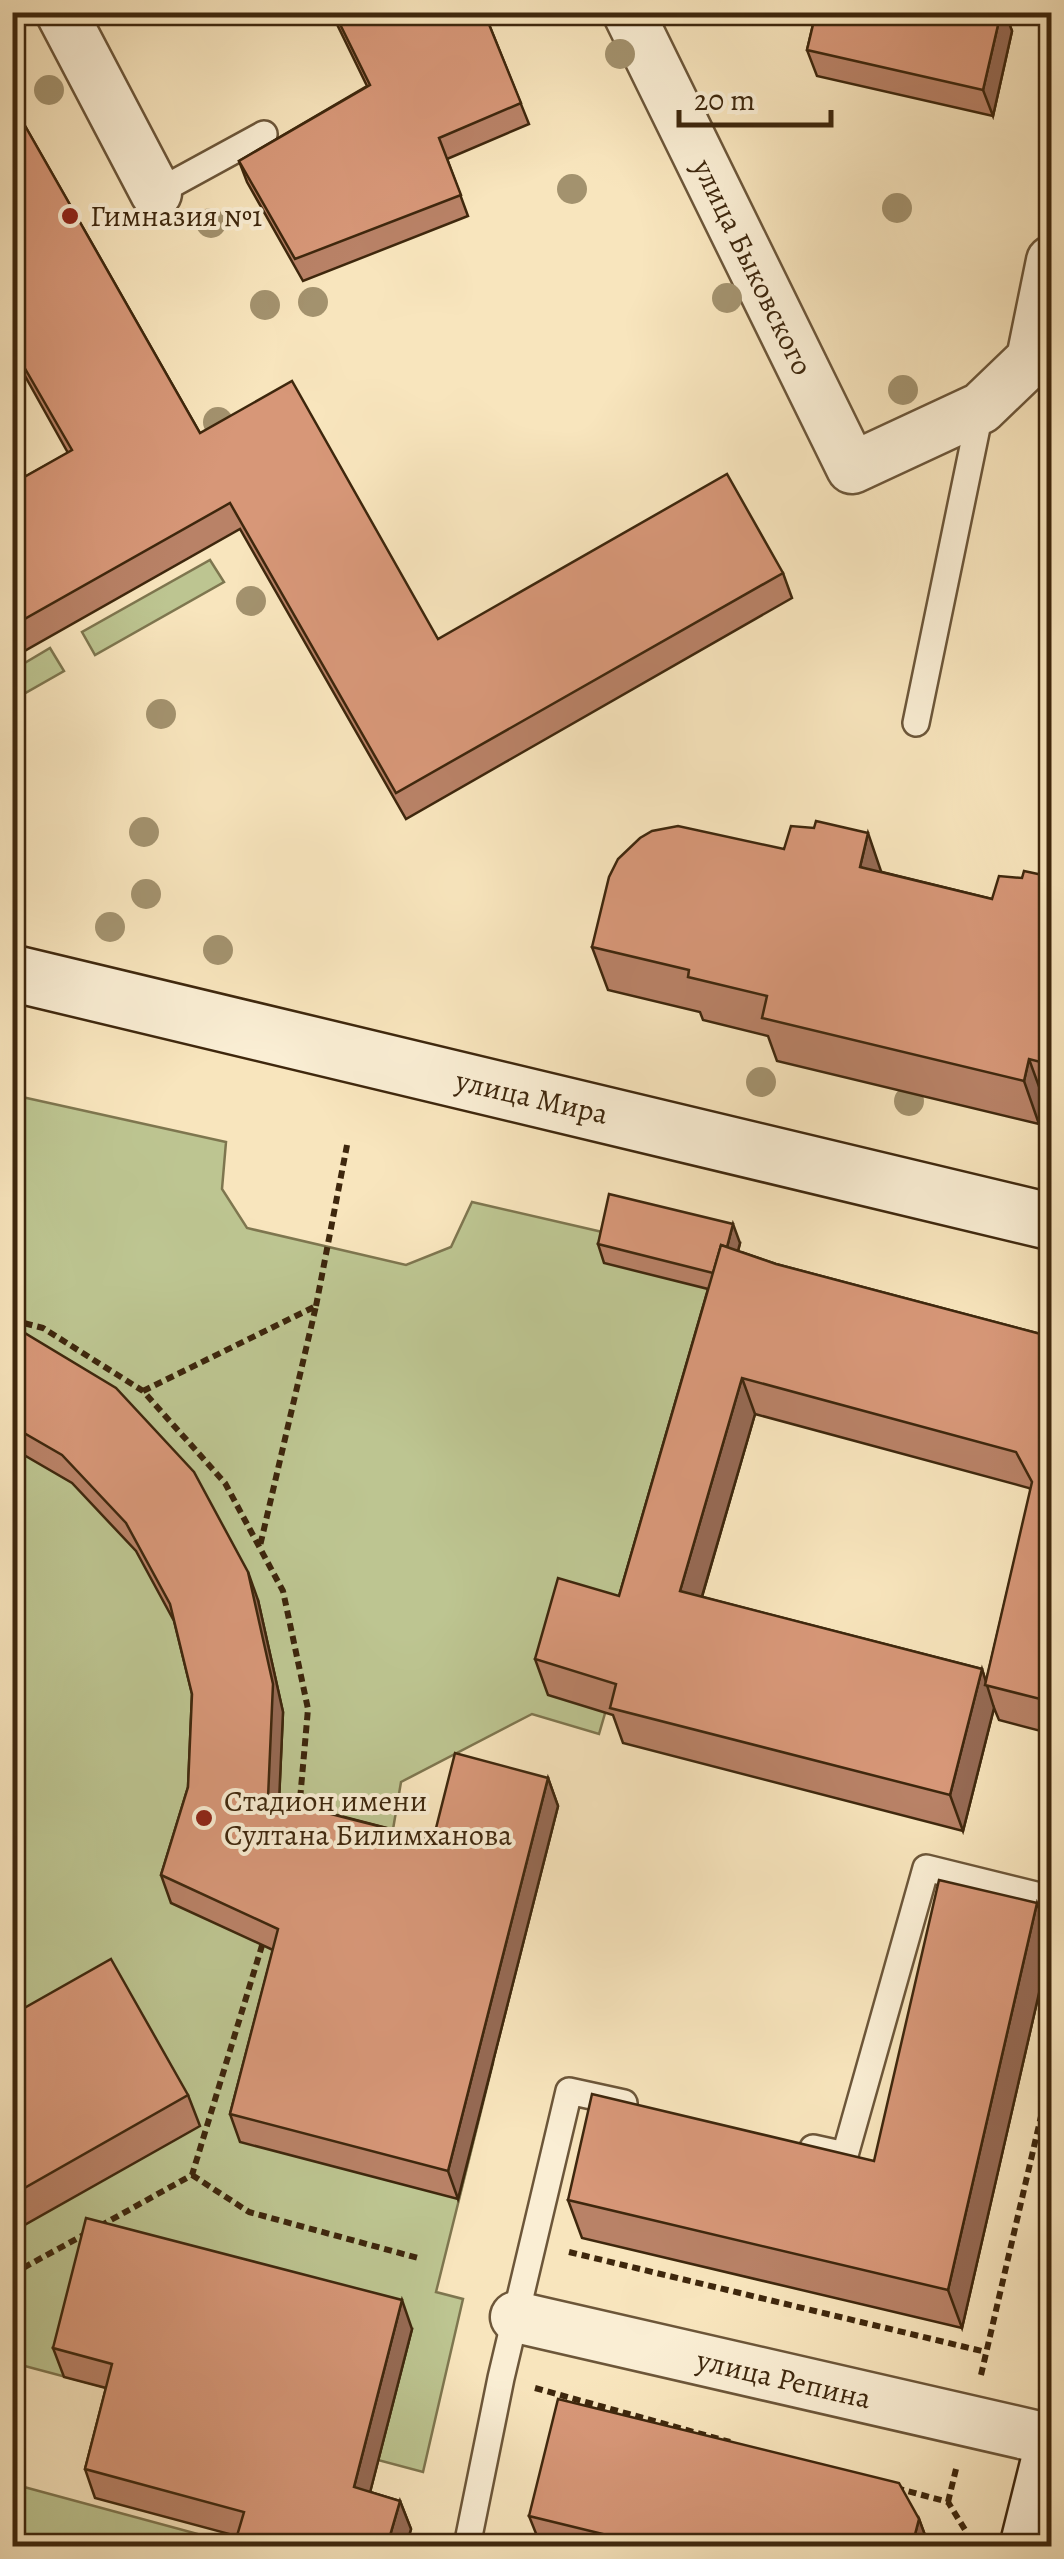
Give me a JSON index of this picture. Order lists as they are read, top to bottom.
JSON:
{
  "streets": {
    "main road": ["улица Мира"],
    "street": ["улица Быковского", "улица Репина"]
  },
  "places": ["Гимназия №1", "Стадион имени Султана Билимханова"],
  "scale_bar": "20 m"
}
